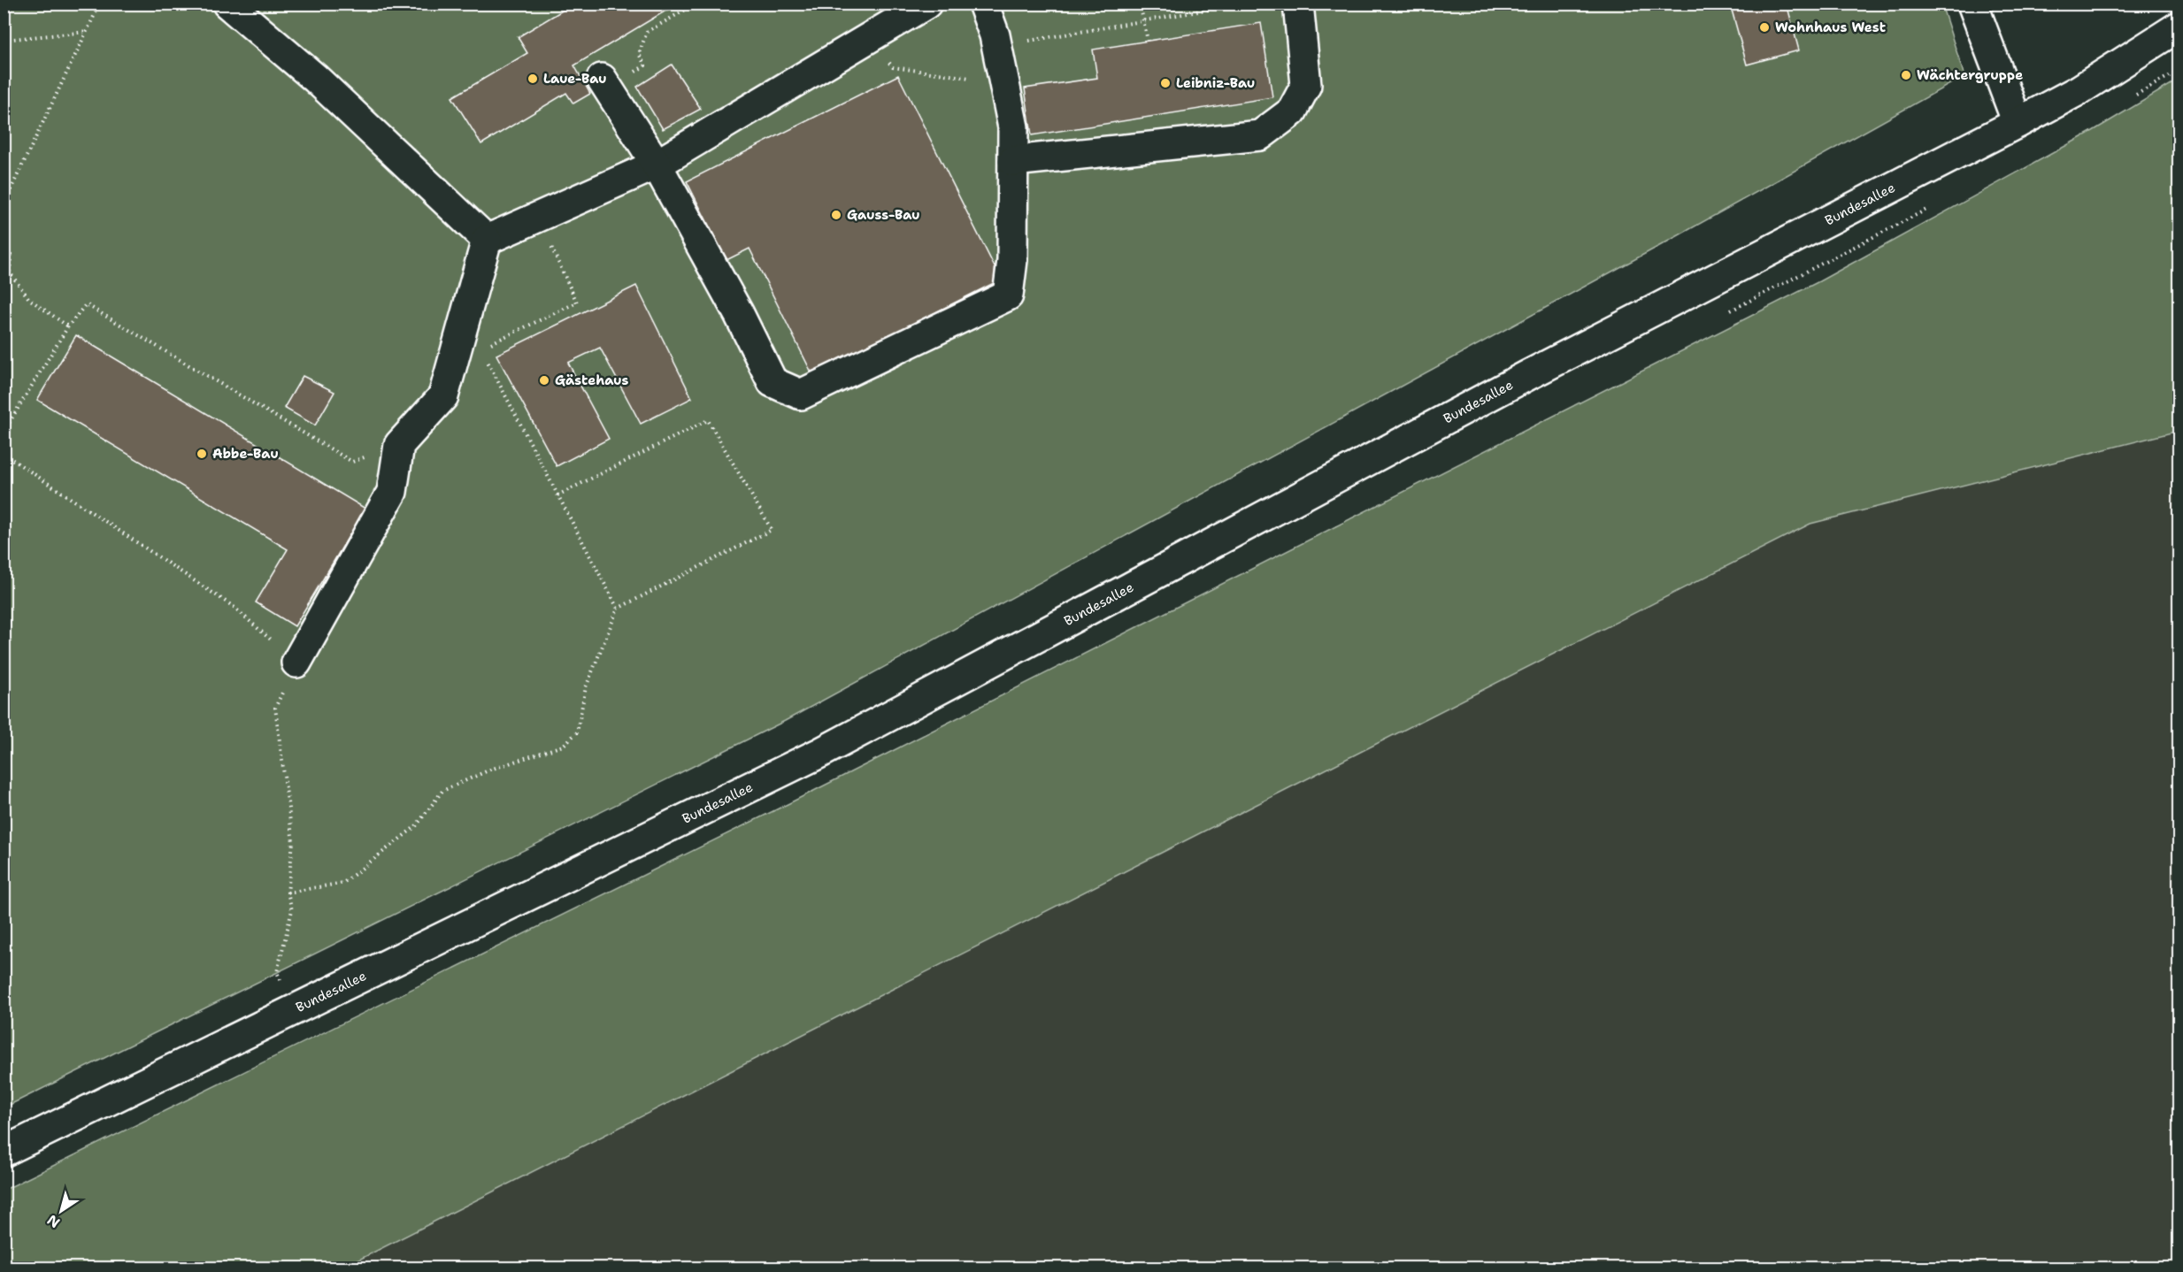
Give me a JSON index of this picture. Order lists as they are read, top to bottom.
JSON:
{
  "streets": {
    "main road": ["Bundesallee"]
  },
  "places": [
    "Wohnhaus West",
    "Wächtergruppe",
    "Laue-Bau",
    "Leibniz-Bau",
    "Gauss-Bau",
    "Gästehaus",
    "Abbe-Bau"
  ],
  "north": "bottom left"
}
